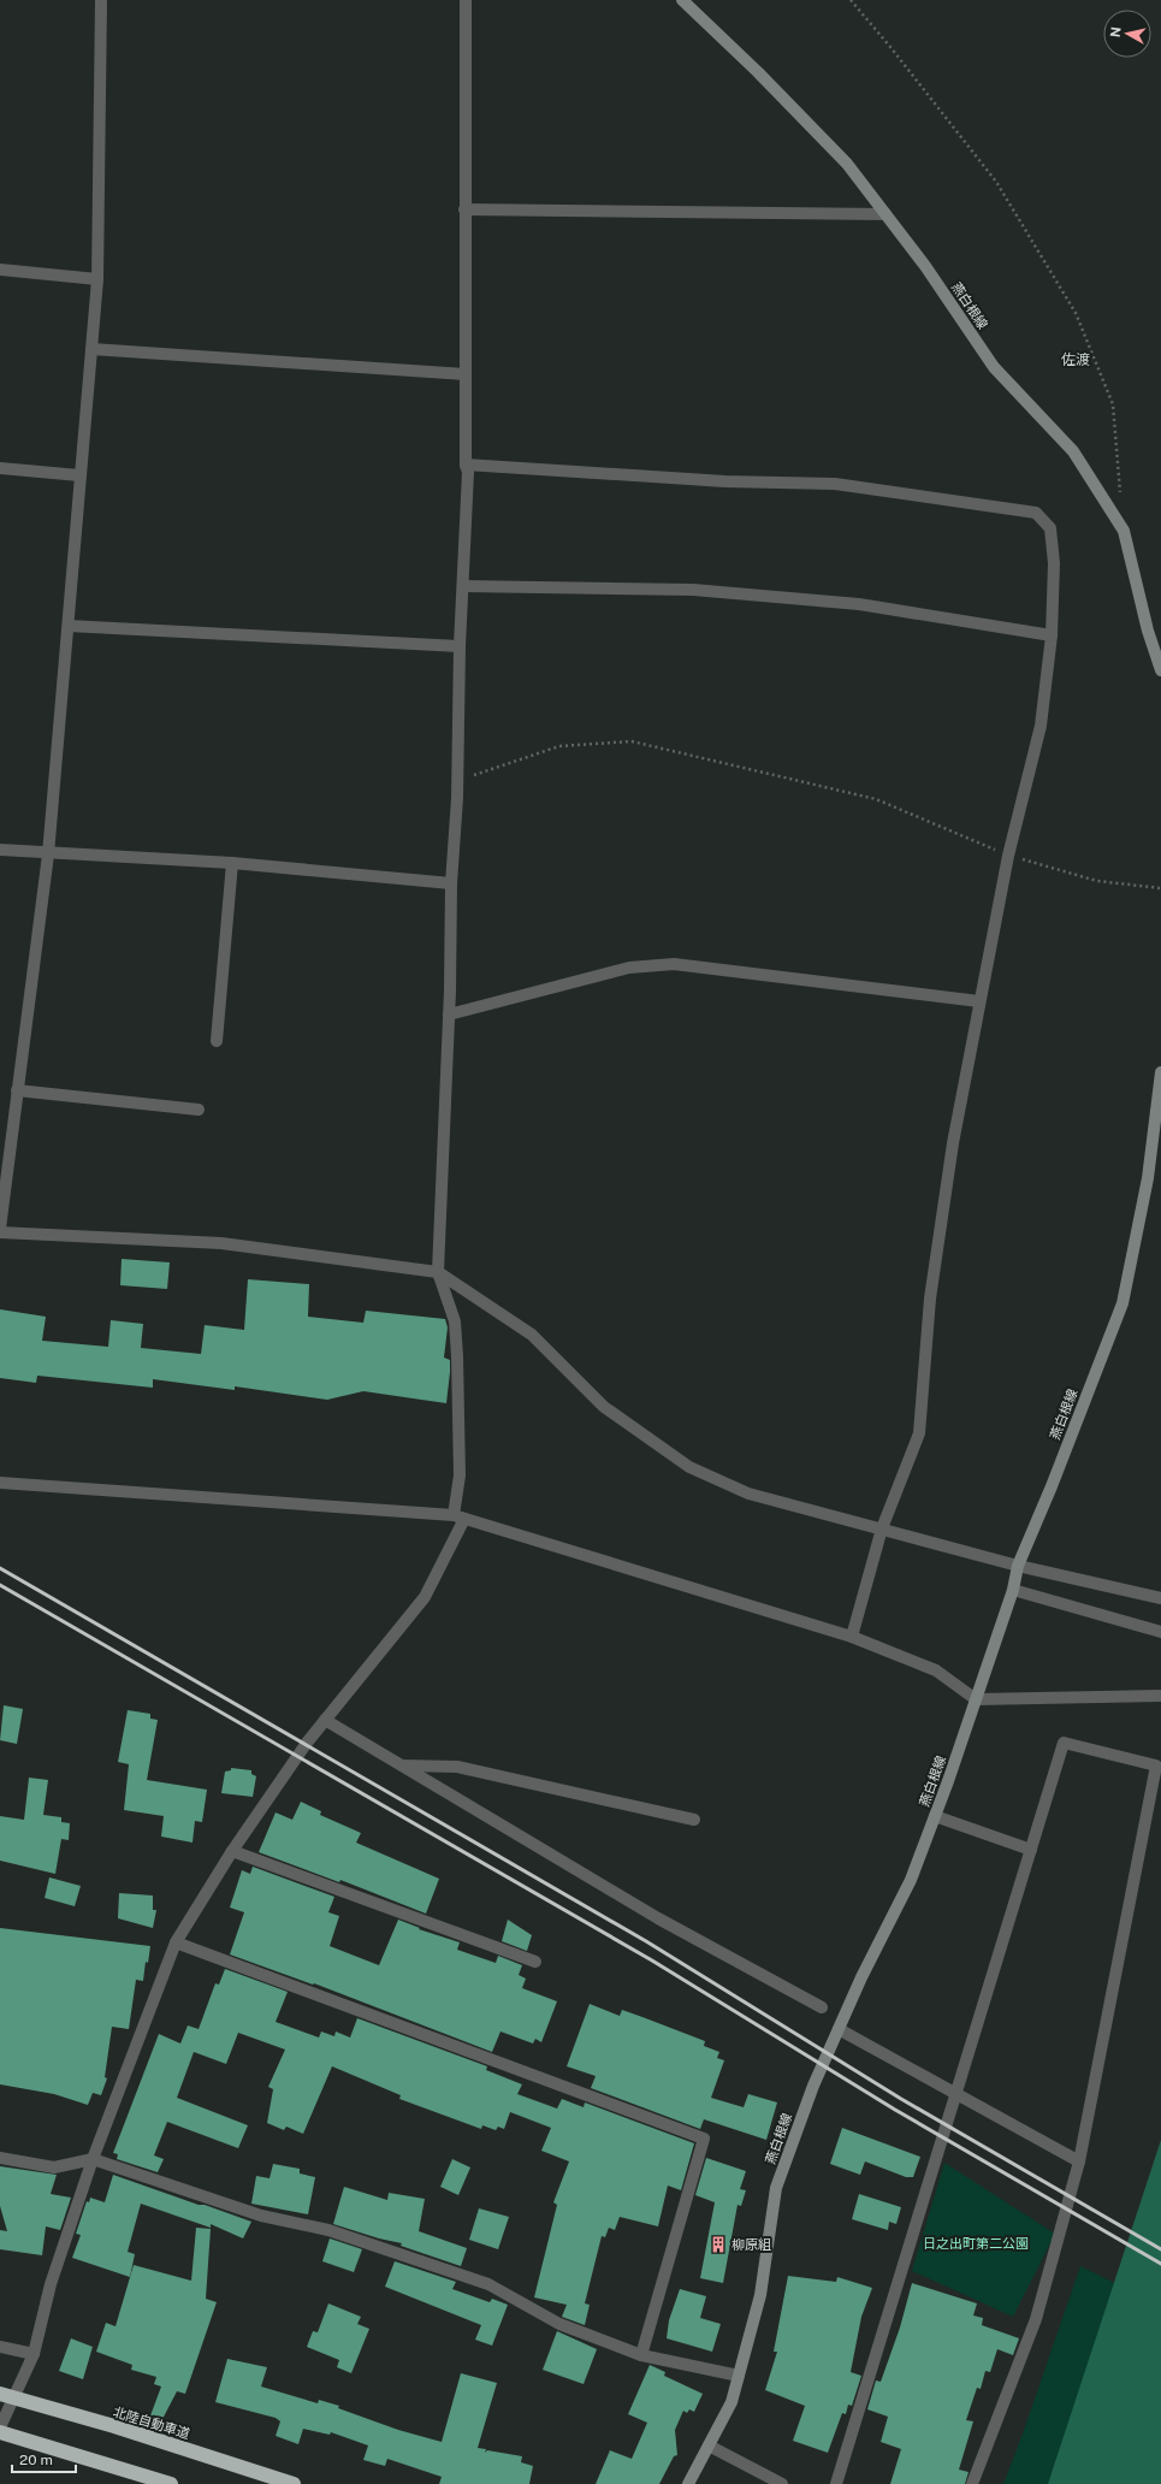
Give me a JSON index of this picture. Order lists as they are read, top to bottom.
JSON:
{
  "streets": {
    "highway": ["北陸自動車道"],
    "main road": ["燕白根線"]
  },
  "districts": ["佐渡"],
  "parks": ["日之出町第二公園"],
  "places": {
    "building": ["柳原組"]
  },
  "scale_bar": "20 m",
  "north": "left"
}
